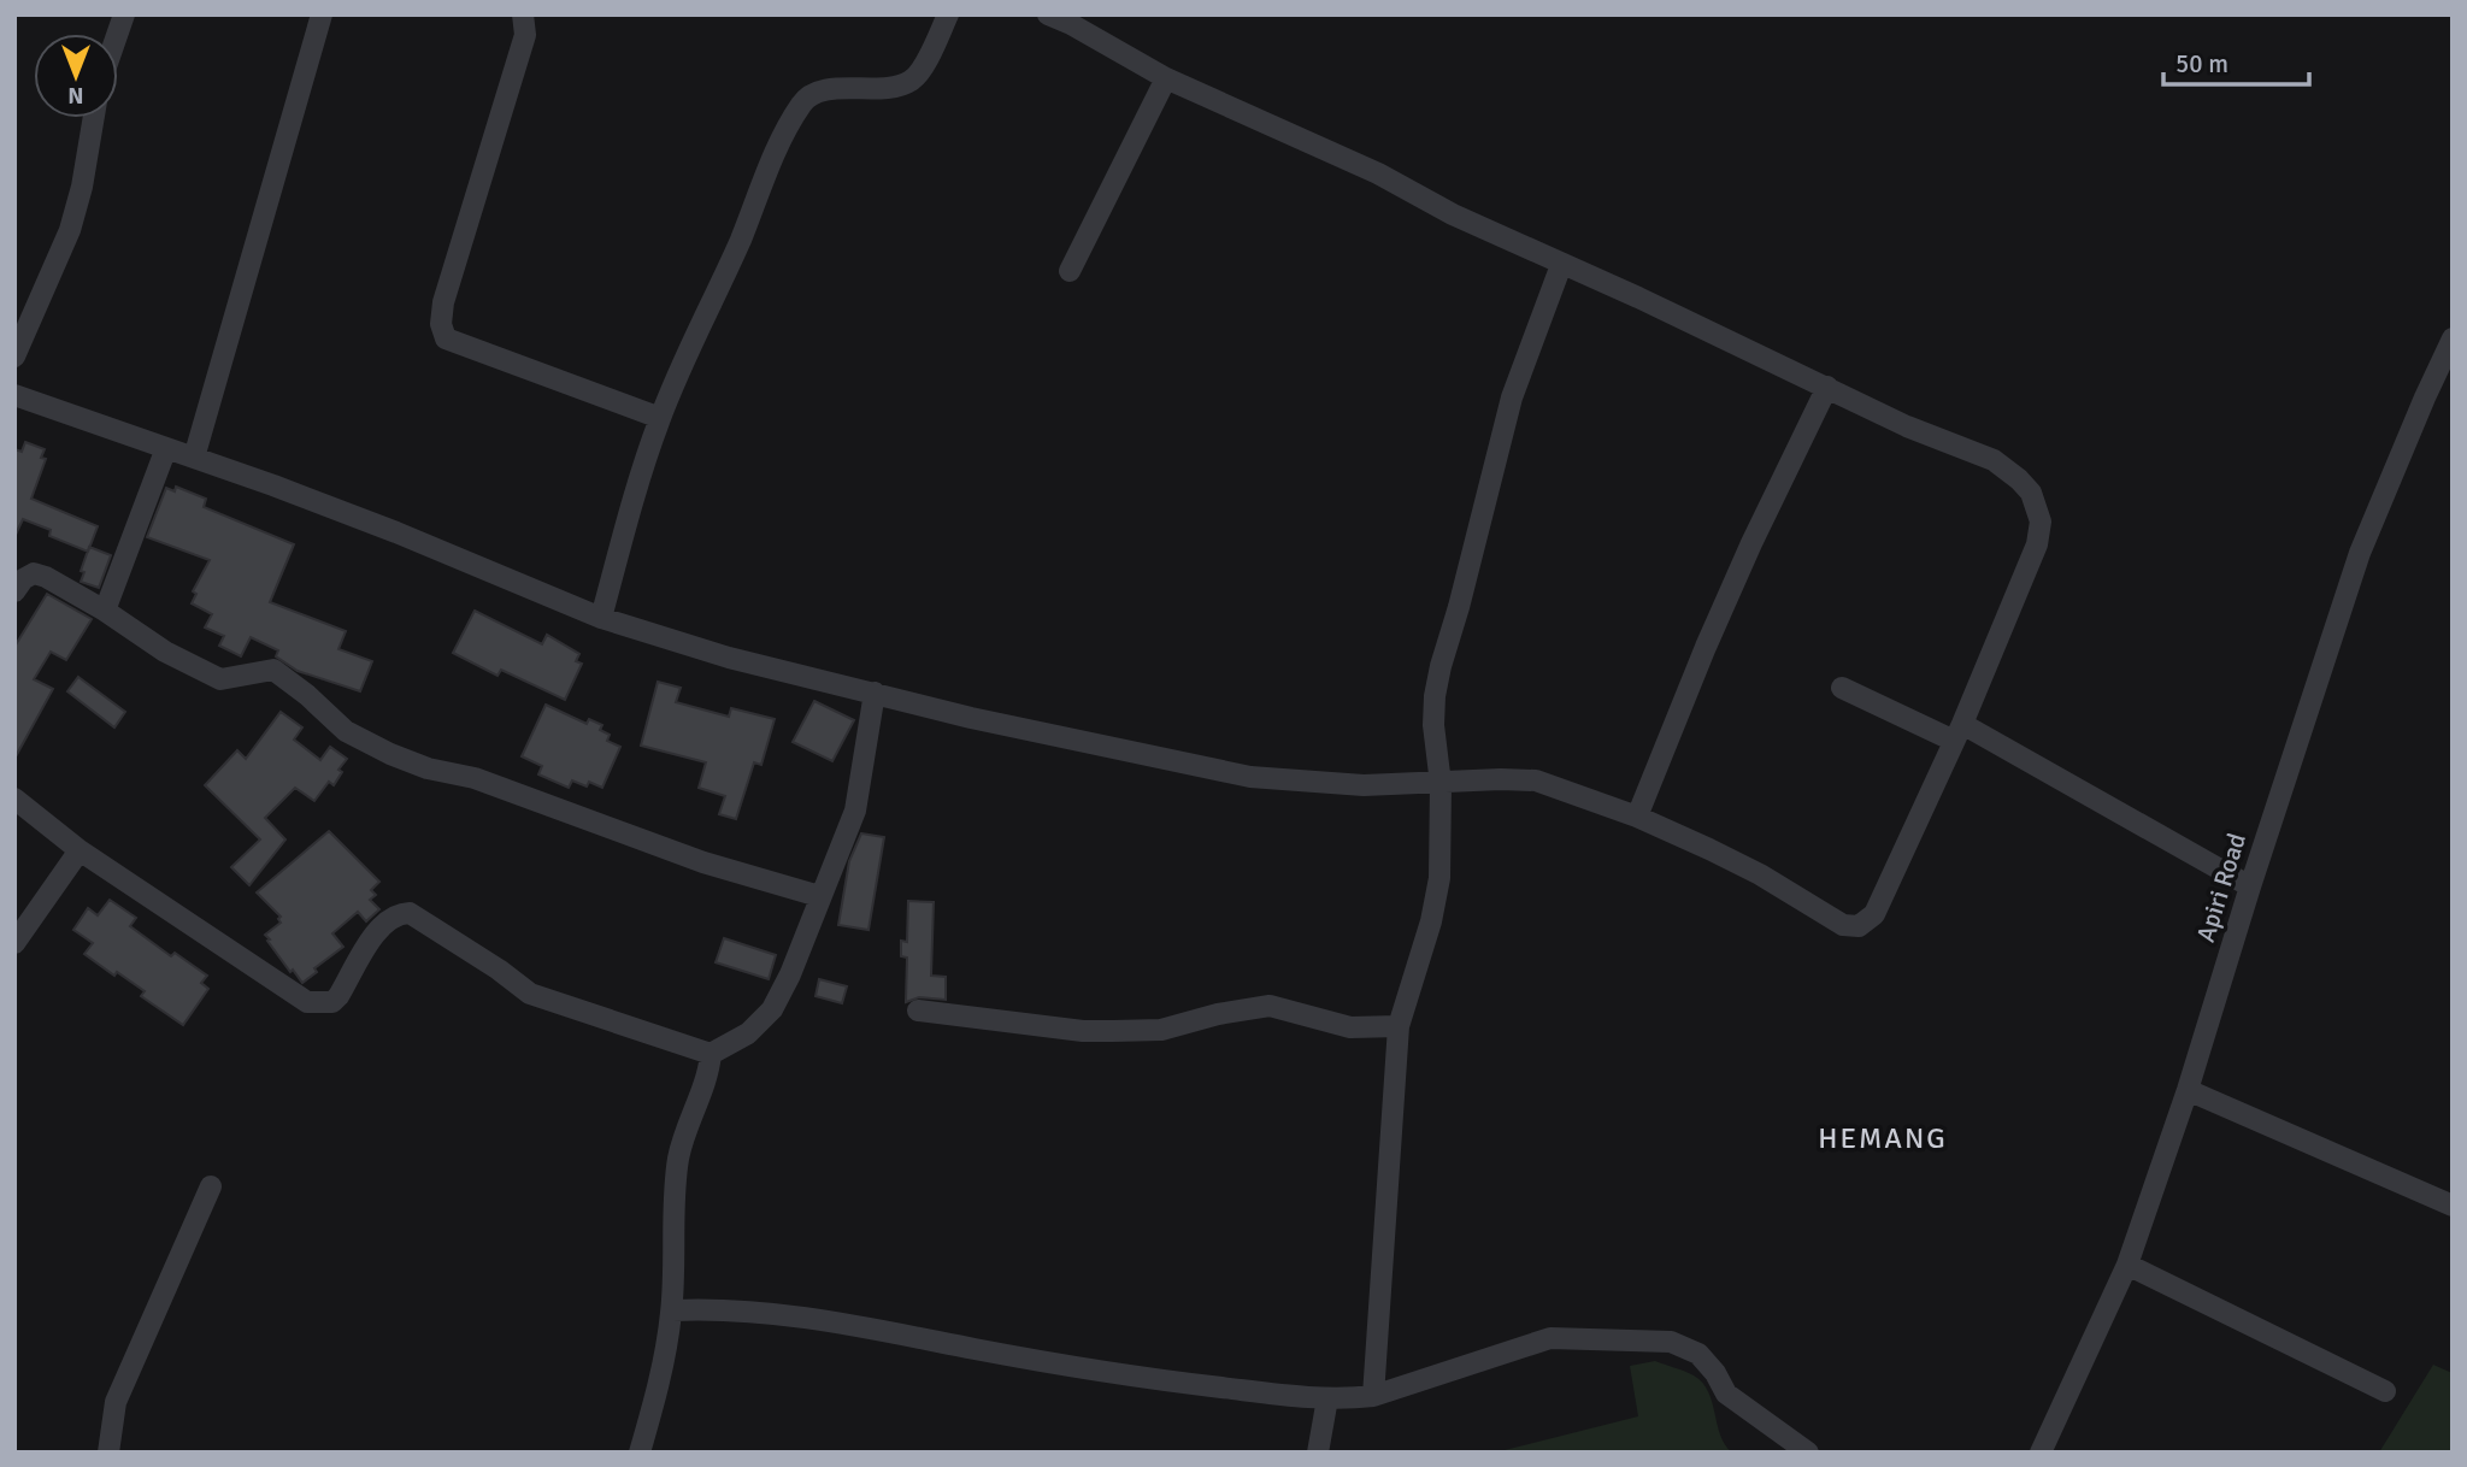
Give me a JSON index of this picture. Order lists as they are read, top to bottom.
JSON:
{
  "streets": {
    "street": ["Apiri Road"]
  },
  "districts": ["HEMANG"],
  "scale_bar": "50 m",
  "north": "bottom"
}
